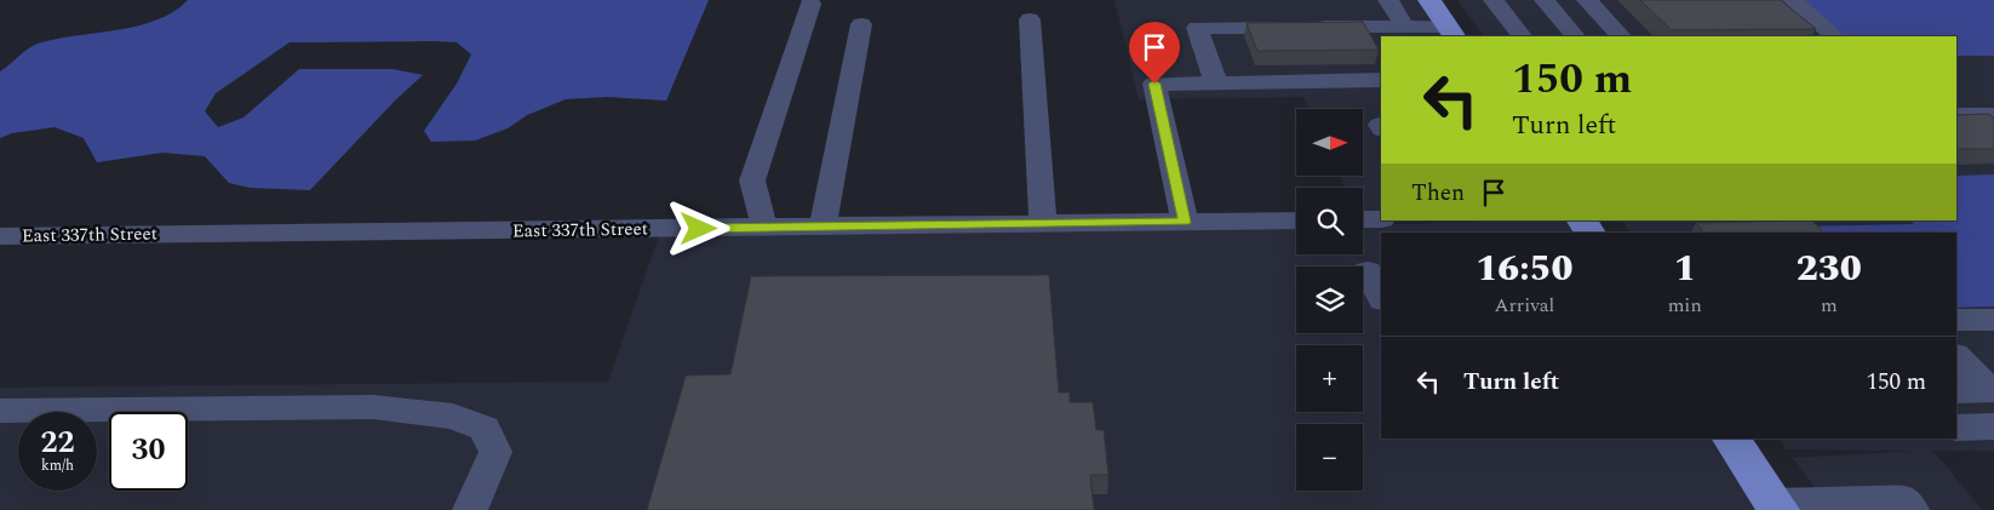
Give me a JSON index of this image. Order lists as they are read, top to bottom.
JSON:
{
  "streets": {
    "street": ["East 337th Street"]
  },
  "north": "right",
  "page": {
    "turn": ["150 m", "Turn left"],
    "map_buttons": ["+", "−"],
    "then": "Then",
    "eta": [
      "16:50",
      "Arrival",
      "1",
      "min",
      "230",
      "m"
    ],
    "list": [
      {
        "name": "Turn left",
        "value": "150 m"
      }
    ],
    "speed": "22 km/h",
    "limit": "30"
  }
}
